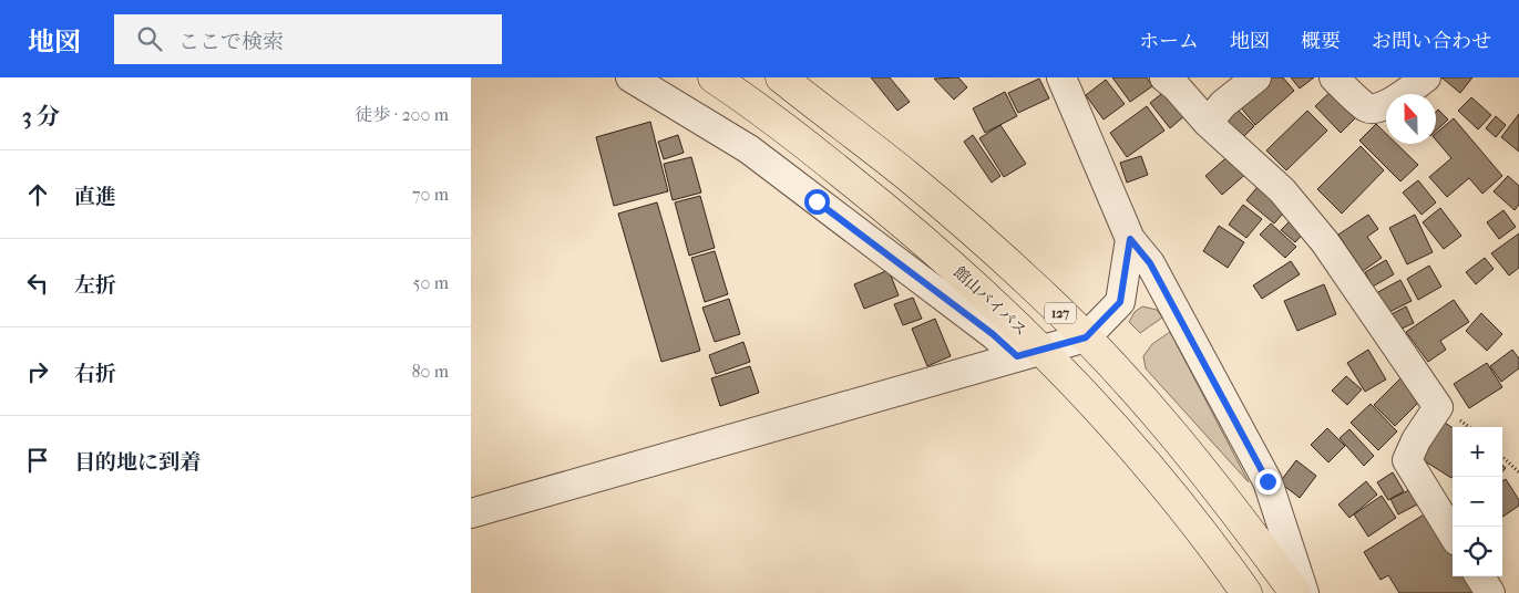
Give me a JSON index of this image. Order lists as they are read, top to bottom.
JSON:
{
  "streets": {
    "highway": ["館山バイパス", "127"]
  },
  "north": "top",
  "page": {
    "header": "地図",
    "search": "ここで検索",
    "nav": [
      "ホーム",
      "地図",
      "概要",
      "お問い合わせ"
    ],
    "heading": ["3 分", "徒歩 · 200 m"],
    "list": [
      ["直進", "70 m"],
      ["左折", "50 m"],
      ["右折", "80 m"],
      "目的地に到着"
    ],
    "map_buttons": ["+", "−"]
  }
}
